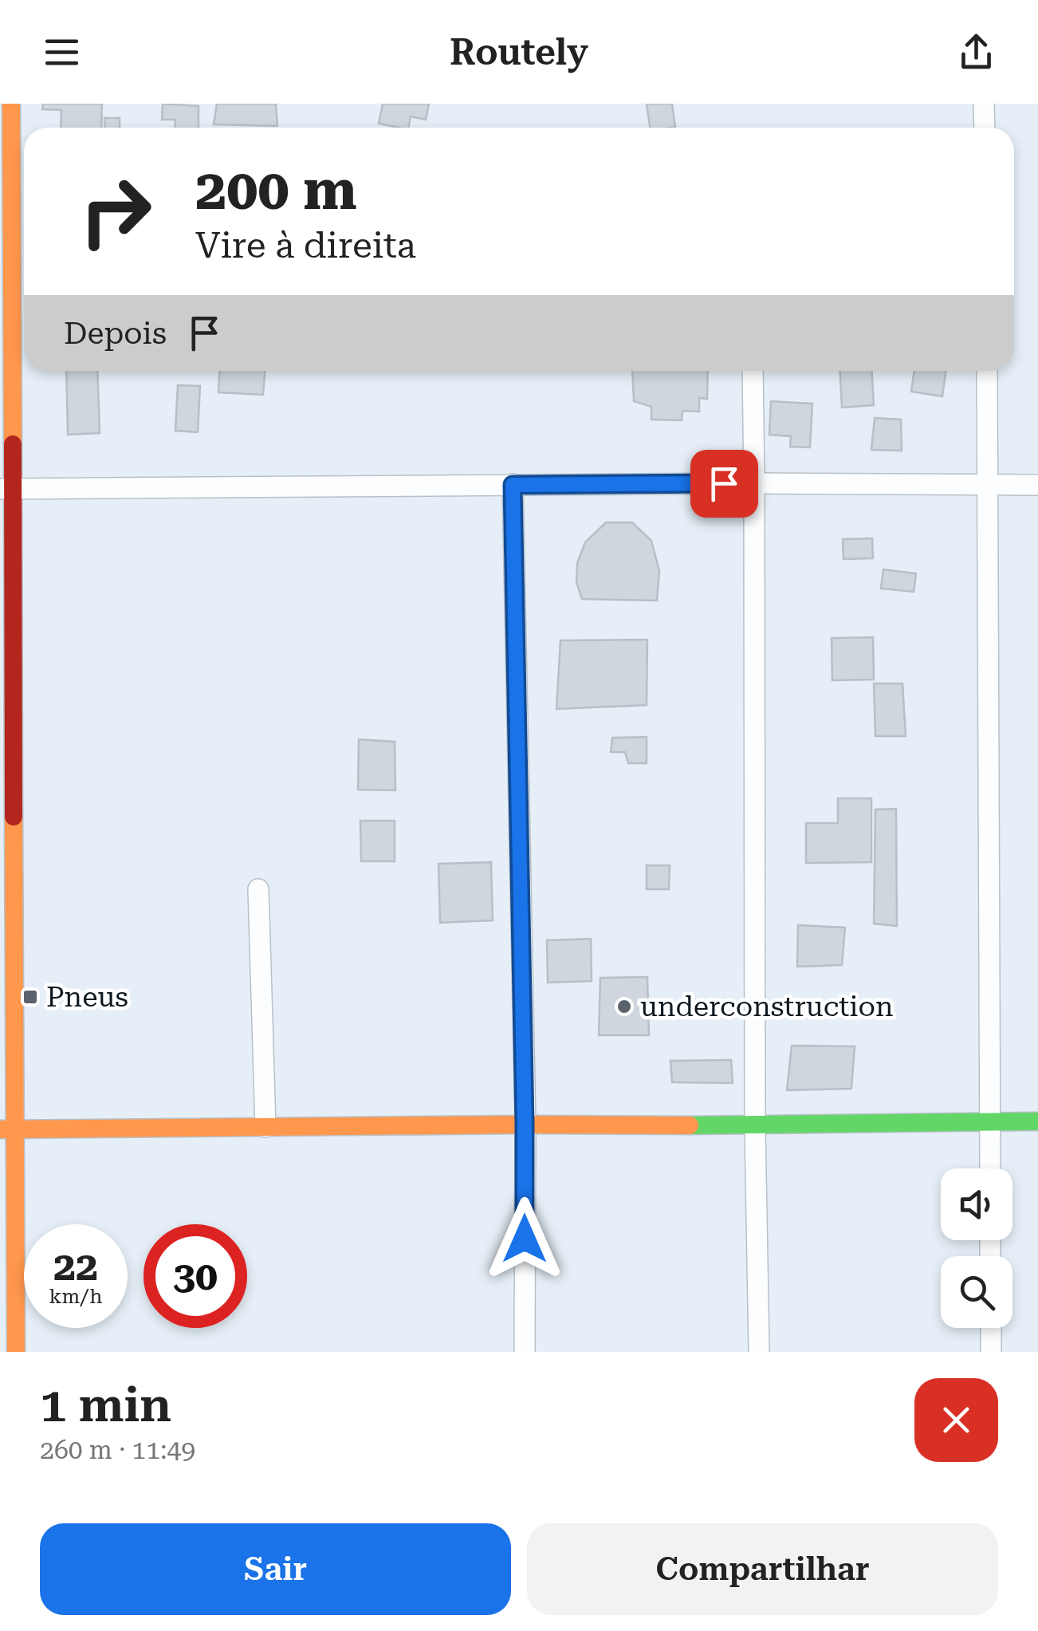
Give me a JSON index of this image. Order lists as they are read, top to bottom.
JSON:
{
  "places": {
    "transit": ["Pneus"],
    "other": ["underconstruction"]
  },
  "page": {
    "header": "Routely",
    "turn": ["200 m", "Vire à direita"],
    "then": "Depois",
    "speed": "22 km/h",
    "limit": "30",
    "heading": ["1 min", "260 m · 11:49"],
    "buttons": ["Sair", "Compartilhar"]
  }
}
